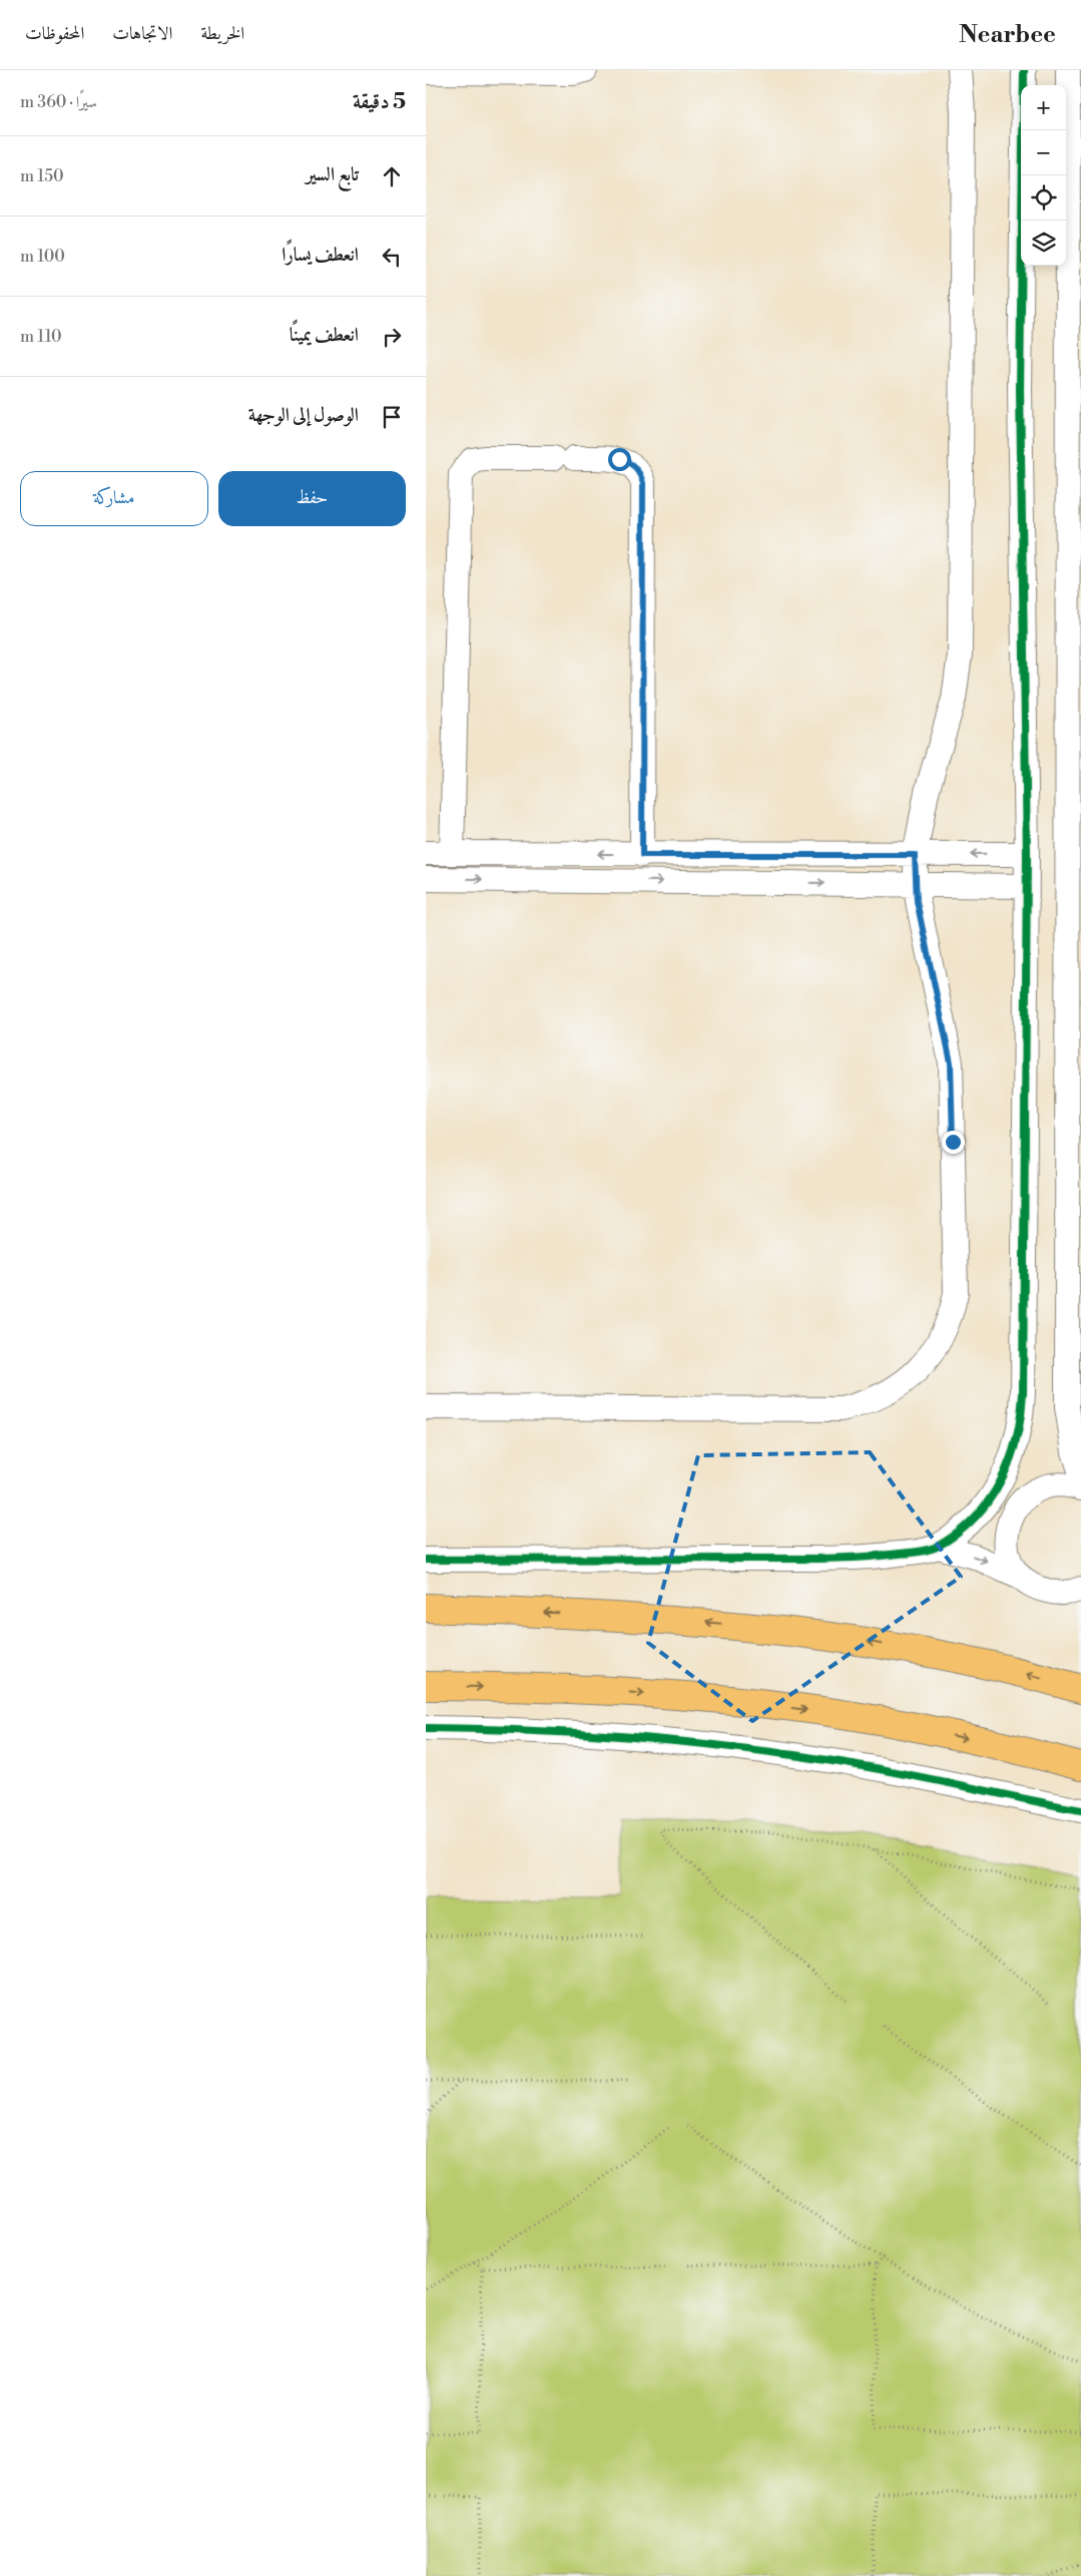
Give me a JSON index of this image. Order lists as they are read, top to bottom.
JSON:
{
  "page": {
    "header": "Nearbee",
    "nav": ["الخريطة", "الاتجاهات", "المحفوظات"],
    "heading": ["5 دقيقة", "سيرًا · 360 m"],
    "map_buttons": ["+", "−"],
    "list": [
      ["تابع السير", "150 m"],
      ["انعطف يسارًا", "100 m"],
      ["انعطف يمينًا", "110 m"],
      "الوصول إلى الوجهة"
    ],
    "buttons": ["حفظ", "مشاركة"]
  }
}
